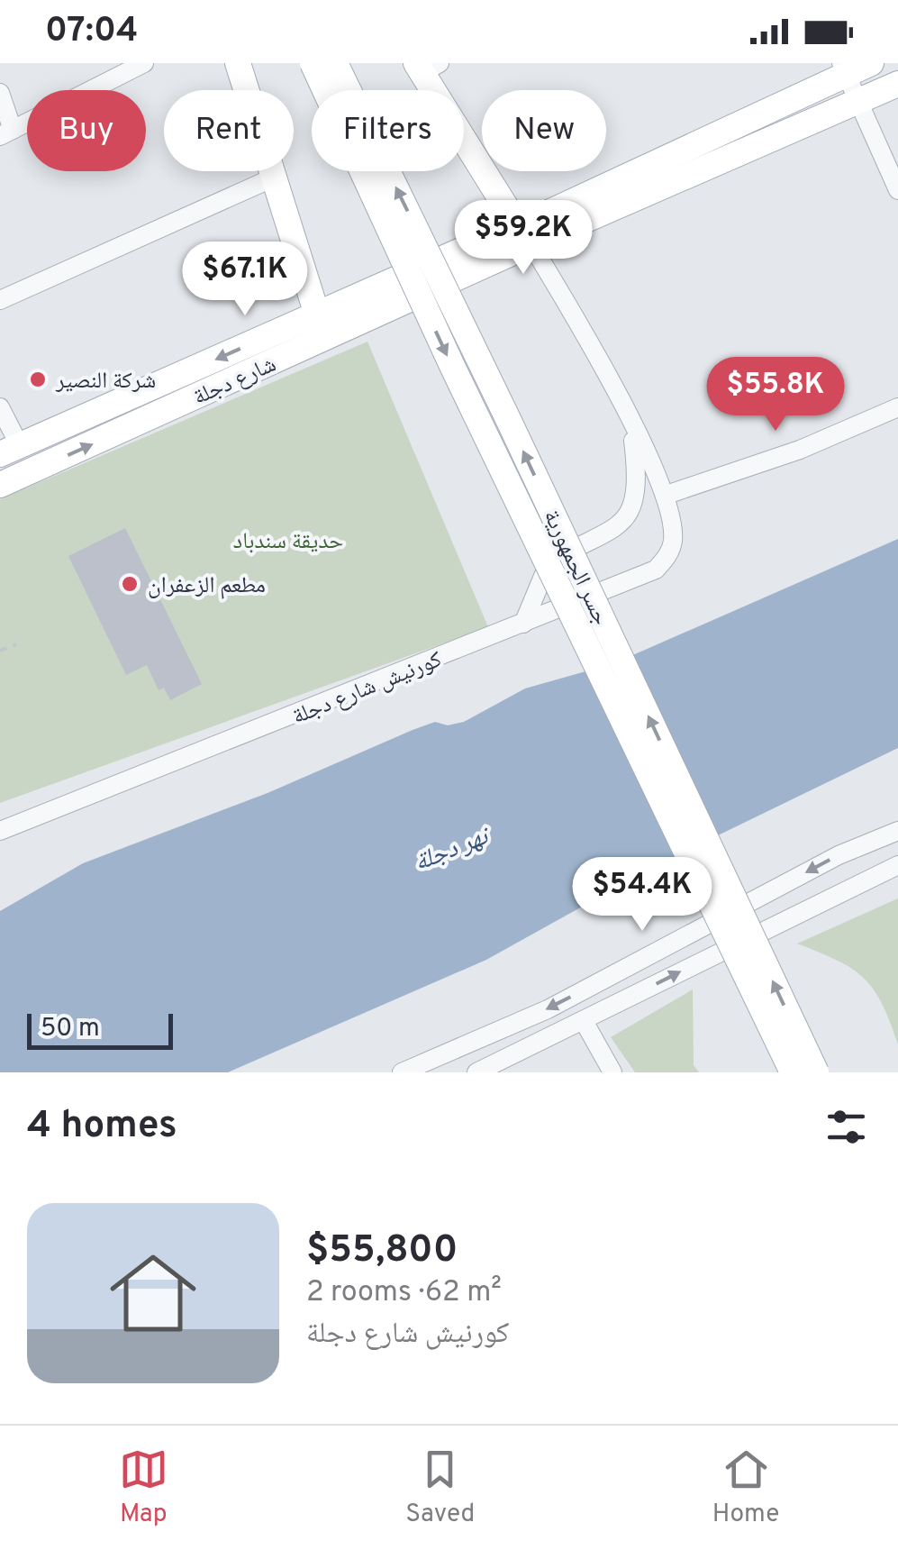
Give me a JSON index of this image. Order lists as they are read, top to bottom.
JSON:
{
  "streets": {
    "main road": ["شارع دجلة", "جسر الجمهورية"],
    "street": ["كورنيش شارع دجلة"]
  },
  "crossings": [
    ["شارع دجلة", "كورنيش شارع دجلة"]
  ],
  "water": ["نهر دجلة"],
  "parks": ["حديقة سندباد"],
  "places": ["شركة النصير", "مطعم الزعفران"],
  "scale_bar": "50 m",
  "page": {
    "status": "07:04",
    "chip": [
      "Buy",
      "Rent",
      "Filters",
      "New"
    ],
    "price": [
      "$59.2K",
      "$67.1K",
      "$55.8K",
      "$54.4K"
    ],
    "scale": "50 m",
    "heading": "4 homes",
    "list": [
      {
        "name": "$55,800",
        "note": "2 rooms · 62 m² · كورنيش شارع دجلة"
      }
    ],
    "tabs": ["Map", "Saved", "Home"]
  }
}
